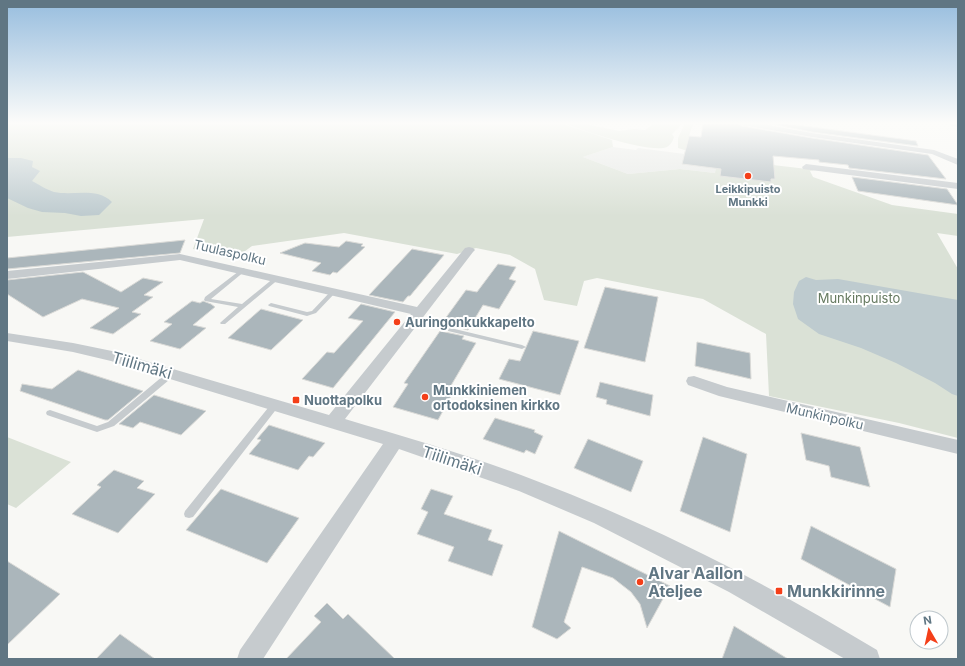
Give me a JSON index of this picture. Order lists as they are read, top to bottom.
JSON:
{
  "streets": {
    "street": ["Tuulaspolku", "Tiilimäki", "Munkinpolku"]
  },
  "parks": ["Munkinpuisto"],
  "places": {
    "other": [
      "Leikkipuisto Munkki",
      "Auringonkukkapelto",
      "Munkkiniemen ortodoksinen kirkko",
      "Alvar Aallon Ateljee"
    ],
    "transit": ["Nuottapolku", "Munkkirinne"]
  },
  "north": "top"
}
